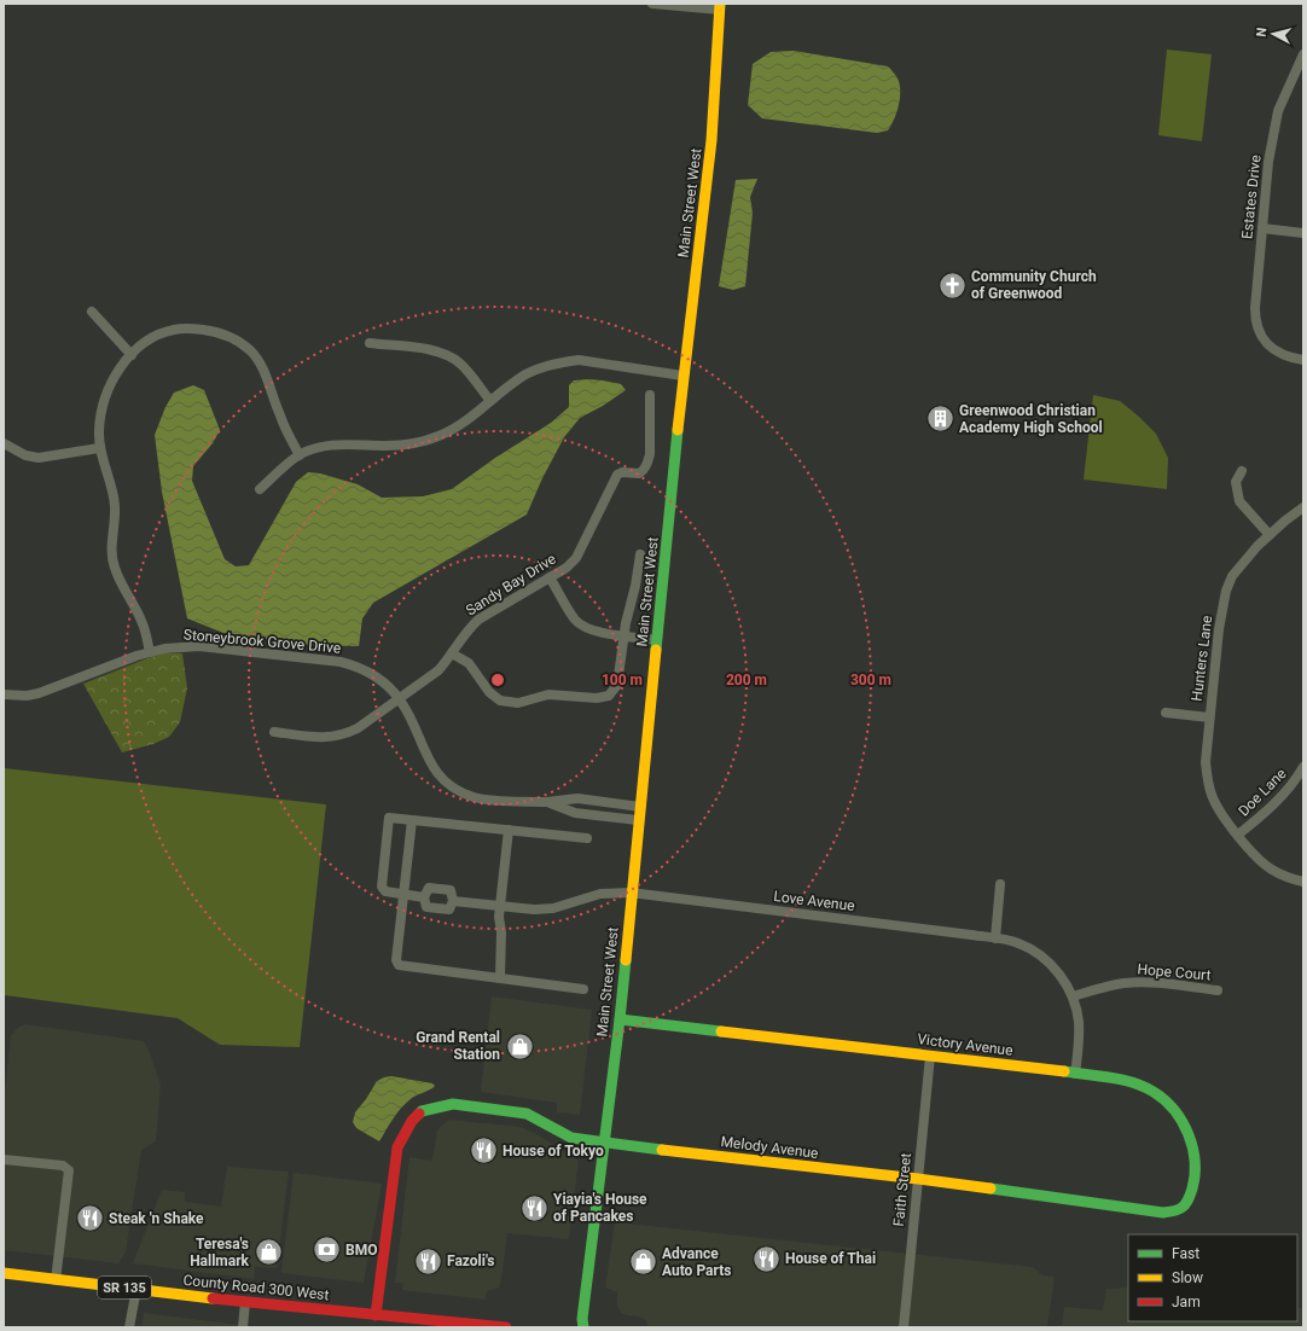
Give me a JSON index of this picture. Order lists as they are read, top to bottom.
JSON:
{
  "streets": {
    "main road": [
      "Main Street West",
      "Victory Avenue",
      "Melody Avenue",
      "SR 135",
      "County Road 300 West"
    ],
    "street": [
      "Estates Drive",
      "Sandy Bay Drive",
      "Stoneybrook Grove Drive",
      "Hunters Lane",
      "Doe Lane",
      "Love Avenue",
      "Hope Court",
      "Faith Street"
    ]
  },
  "crossings": [
    ["Main Street West", "Stoneybrook Grove Drive"],
    ["Main Street West", "Love Avenue"],
    ["Main Street West", "Victory Avenue"],
    ["Main Street West", "Melody Avenue"],
    ["Sandy Bay Drive", "Stoneybrook Grove Drive"],
    ["Hunters Lane", "Doe Lane"],
    ["Love Avenue", "Hope Court"],
    ["Love Avenue", "Victory Avenue"],
    ["Victory Avenue", "Melody Avenue"],
    ["Victory Avenue", "Faith Street"],
    ["Melody Avenue", "Faith Street"],
    ["Melody Avenue", "County Road 300 West"]
  ],
  "places": {
    "church": ["Community Church of Greenwood"],
    "building": ["Greenwood Christian Academy High School"],
    "shop": ["Grand Rental Station", "Teresa's Hallmark", "Advance Auto Parts"],
    "restaurant": [
      "House of Tokyo",
      "Yiayia's House of Pancakes",
      "Steak 'n Shake",
      "House of Thai",
      "Fazoli's"
    ],
    "bank": ["BMO"]
  },
  "legend": ["Fast", "Slow", "Jam"],
  "north": "left",
  "rings": ["100 m", "200 m", "300 m"]
}
